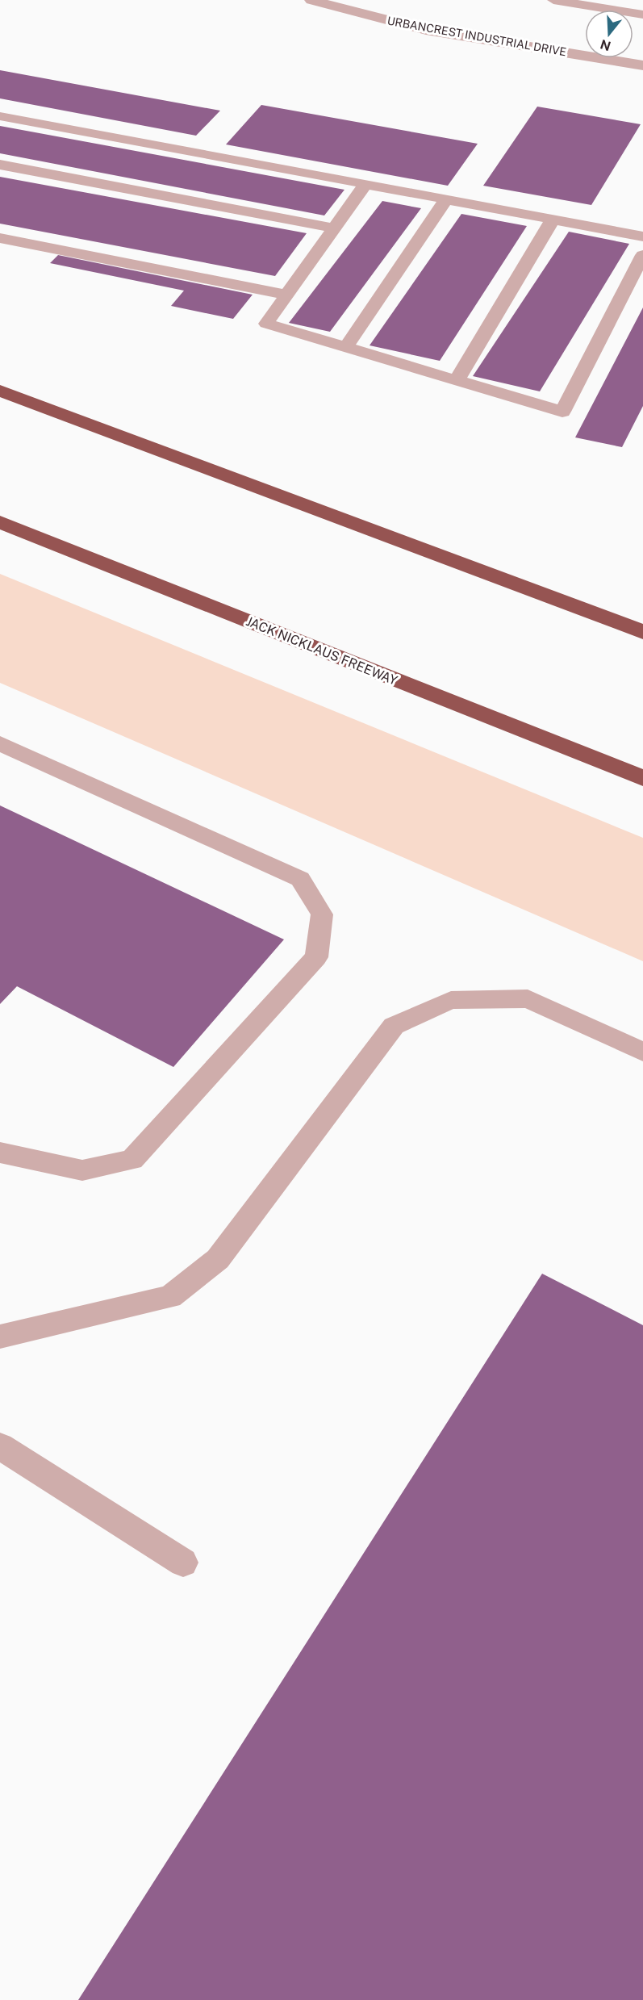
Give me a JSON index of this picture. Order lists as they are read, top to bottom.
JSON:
{
  "streets": {
    "highway": ["JACK NICKLAUS FREEWAY"],
    "street": ["URBANCREST INDUSTRIAL DRIVE"]
  },
  "north": "bottom"
}
